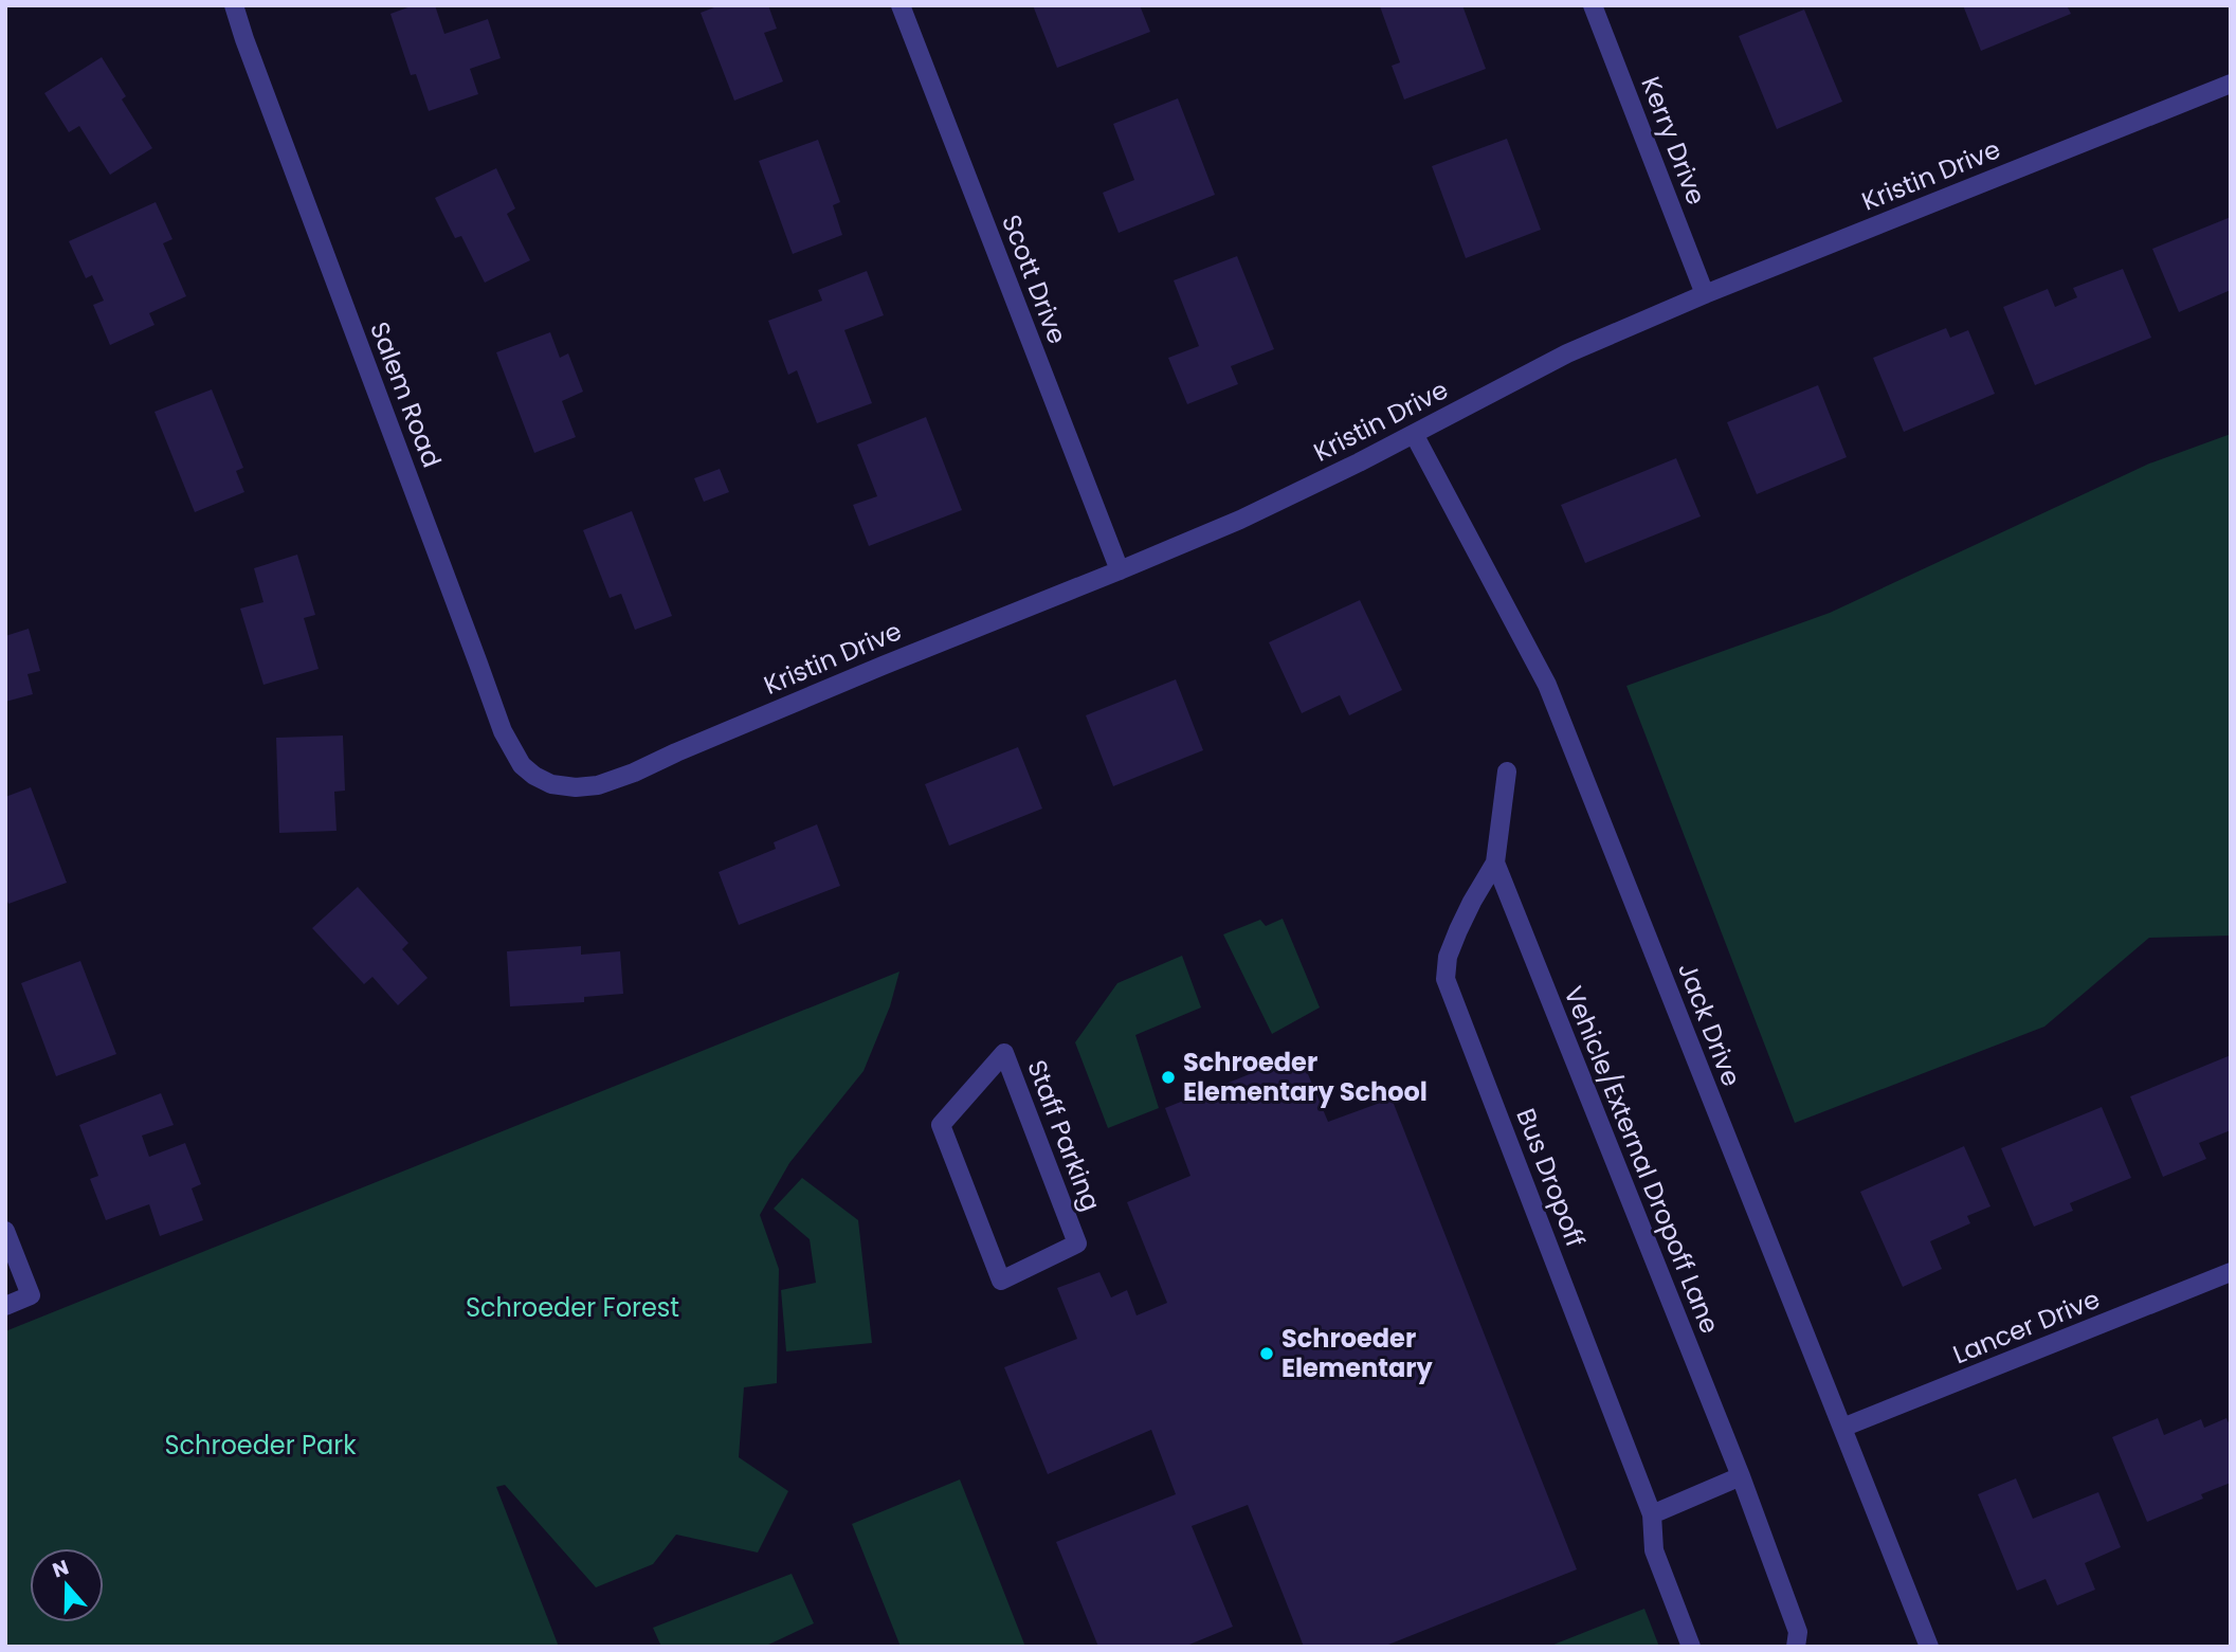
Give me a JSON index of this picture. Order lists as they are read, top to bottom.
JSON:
{
  "streets": {
    "street": [
      "Kerry Drive",
      "Kristin Drive",
      "Scott Drive",
      "Salem Road",
      "Jack Drive",
      "Staff Parking",
      "Vehicle/External Dropoff Lane",
      "Bus Dropoff",
      "Lancer Drive"
    ]
  },
  "crossings": [
    ["Kerry Drive", "Kristin Drive"],
    ["Kristin Drive", "Scott Drive"],
    ["Kristin Drive", "Salem Road"],
    ["Kristin Drive", "Jack Drive"],
    ["Jack Drive", "Lancer Drive"],
    ["Vehicle/External Dropoff Lane", "Bus Dropoff"]
  ],
  "parks": ["Schroeder Forest", "Schroeder Park"],
  "places": ["Schroeder Elementary School", "Schroeder Elementary"],
  "north": "top"
}
